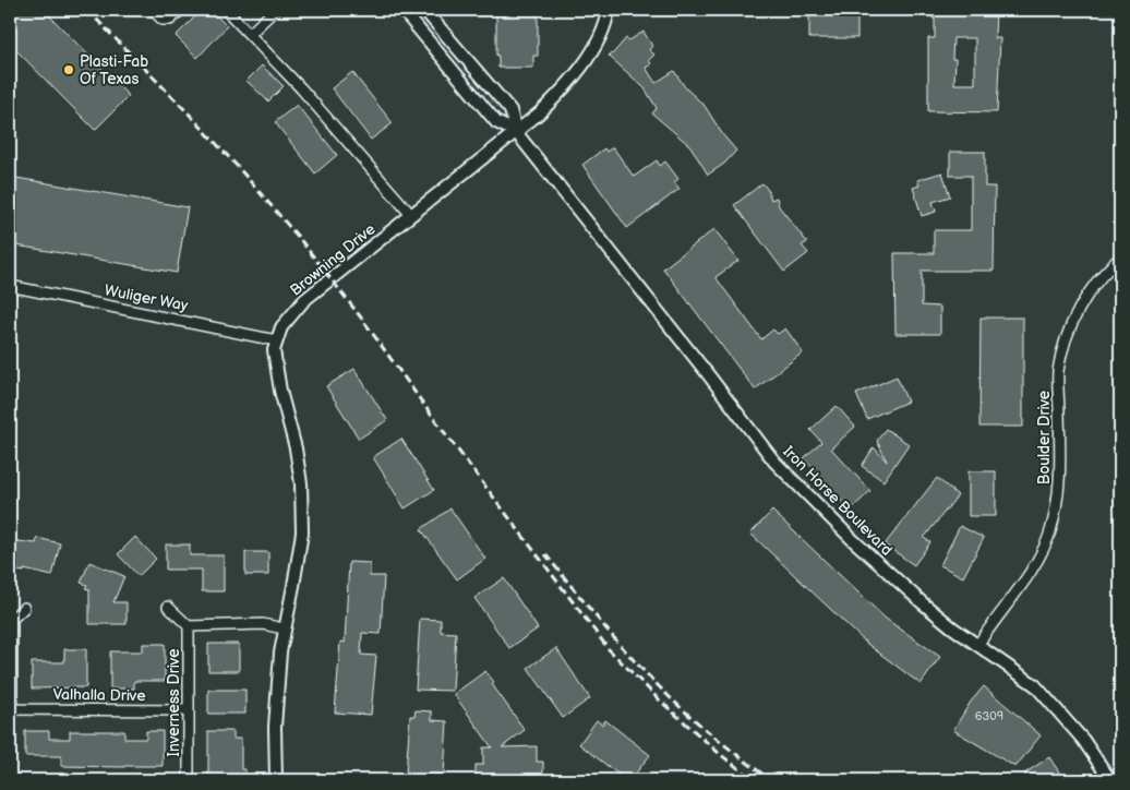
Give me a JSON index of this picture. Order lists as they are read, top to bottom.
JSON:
{
  "streets": {
    "street": [
      "Browning Drive",
      "Wuliger Way",
      "Boulder Drive",
      "Iron Horse Boulevard",
      "Valhalla Drive",
      "Inverness Drive"
    ]
  },
  "crossings": [
    ["Browning Drive", "Wuliger Way"],
    ["Browning Drive", "Iron Horse Boulevard"],
    ["Boulder Drive", "Iron Horse Boulevard"],
    ["Valhalla Drive", "Inverness Drive"]
  ],
  "places": ["Plasti-Fab Of Texas"],
  "house_numbers": ["6309"]
}
